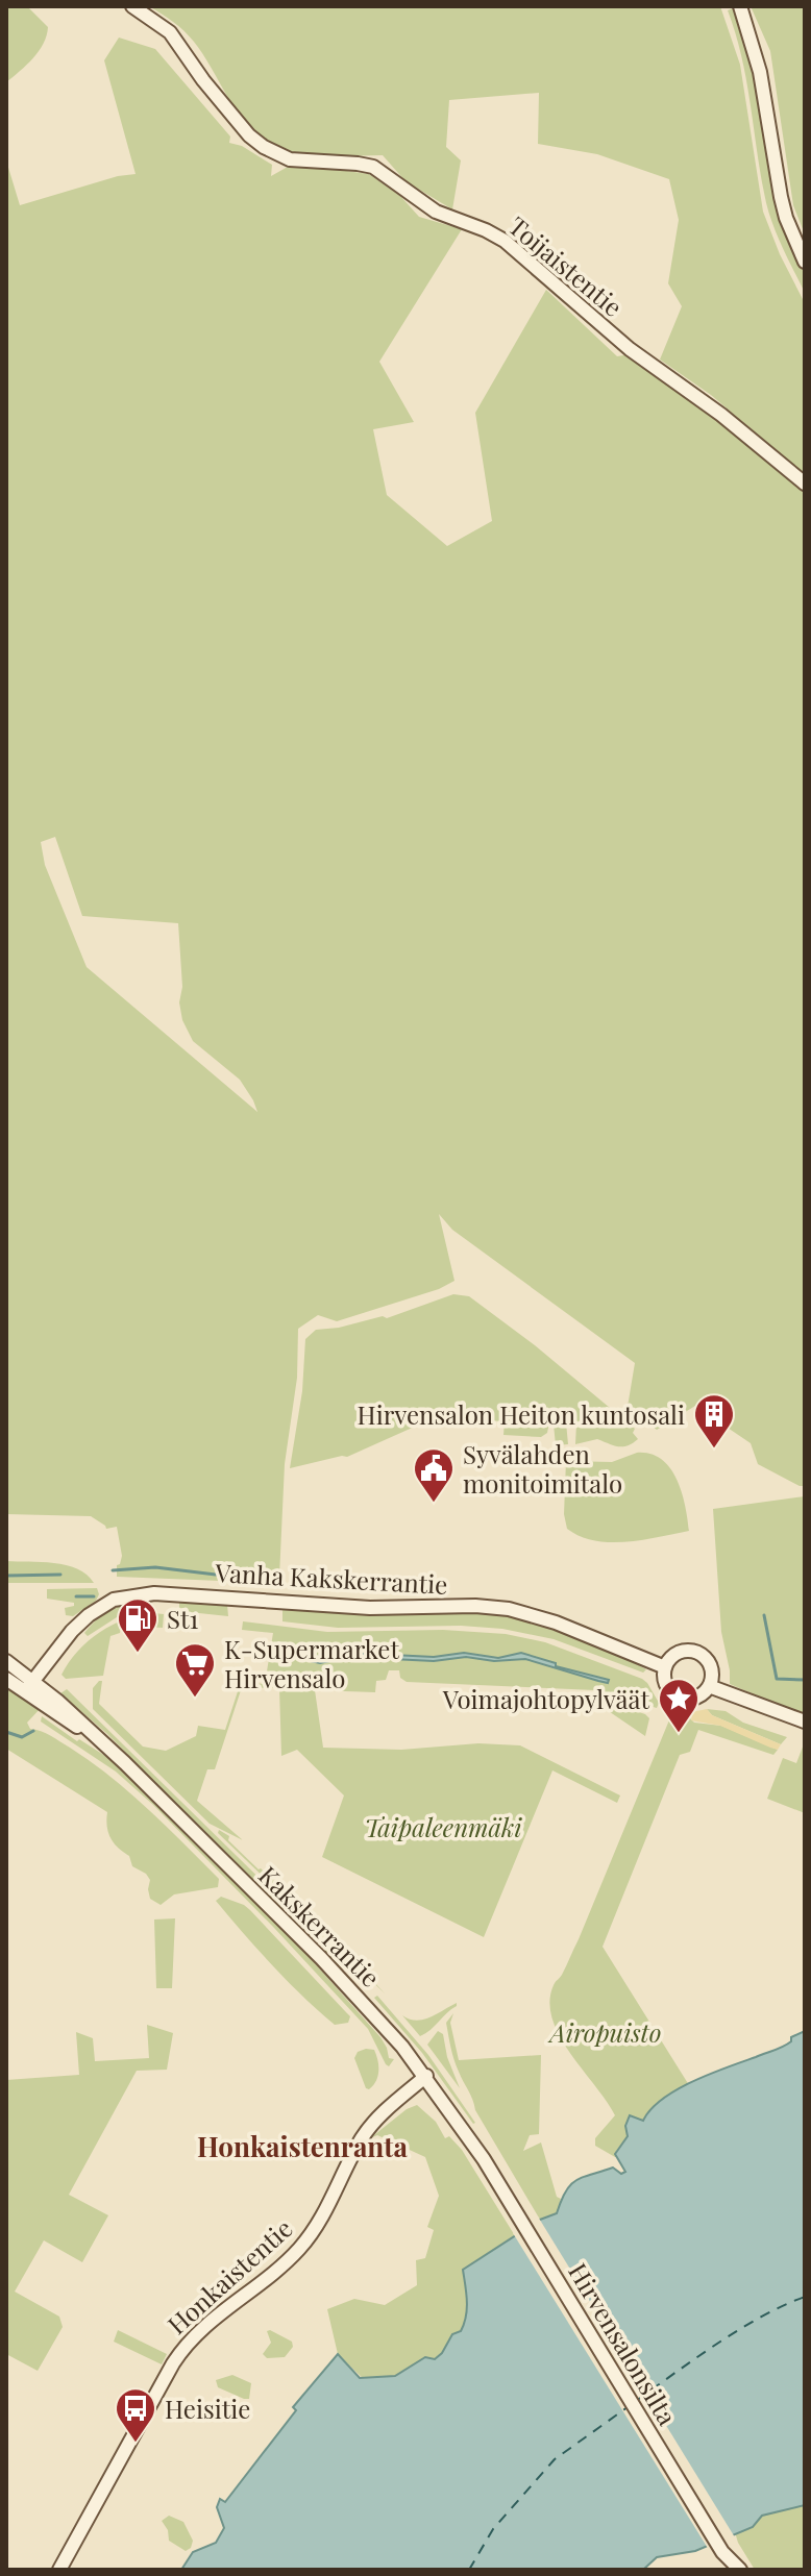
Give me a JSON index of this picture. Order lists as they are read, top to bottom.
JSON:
{
  "streets": {
    "street": [
      "Toijaistentie",
      "Vanha Kakskerrantie",
      "Kakskerrantie",
      "Honkaistentie",
      "Hirvensalonsilta"
    ]
  },
  "crossings": [
    ["Vanha Kakskerrantie", "Kakskerrantie"],
    ["Kakskerrantie", "Honkaistentie"],
    ["Kakskerrantie", "Hirvensalonsilta"]
  ],
  "districts": ["Honkaistenranta"],
  "parks": ["Taipaleenmäki", "Airopuisto"],
  "places": {
    "building": ["Hirvensalon Heiton kuntosali"],
    "public building": ["Syvälahden monitoimitalo"],
    "fuel station": ["St1"],
    "supermarket": ["K-Supermarket Hirvensalo"],
    "place": ["Voimajohtopylväät"],
    "bus stop": ["Heisitie"]
  }
}
